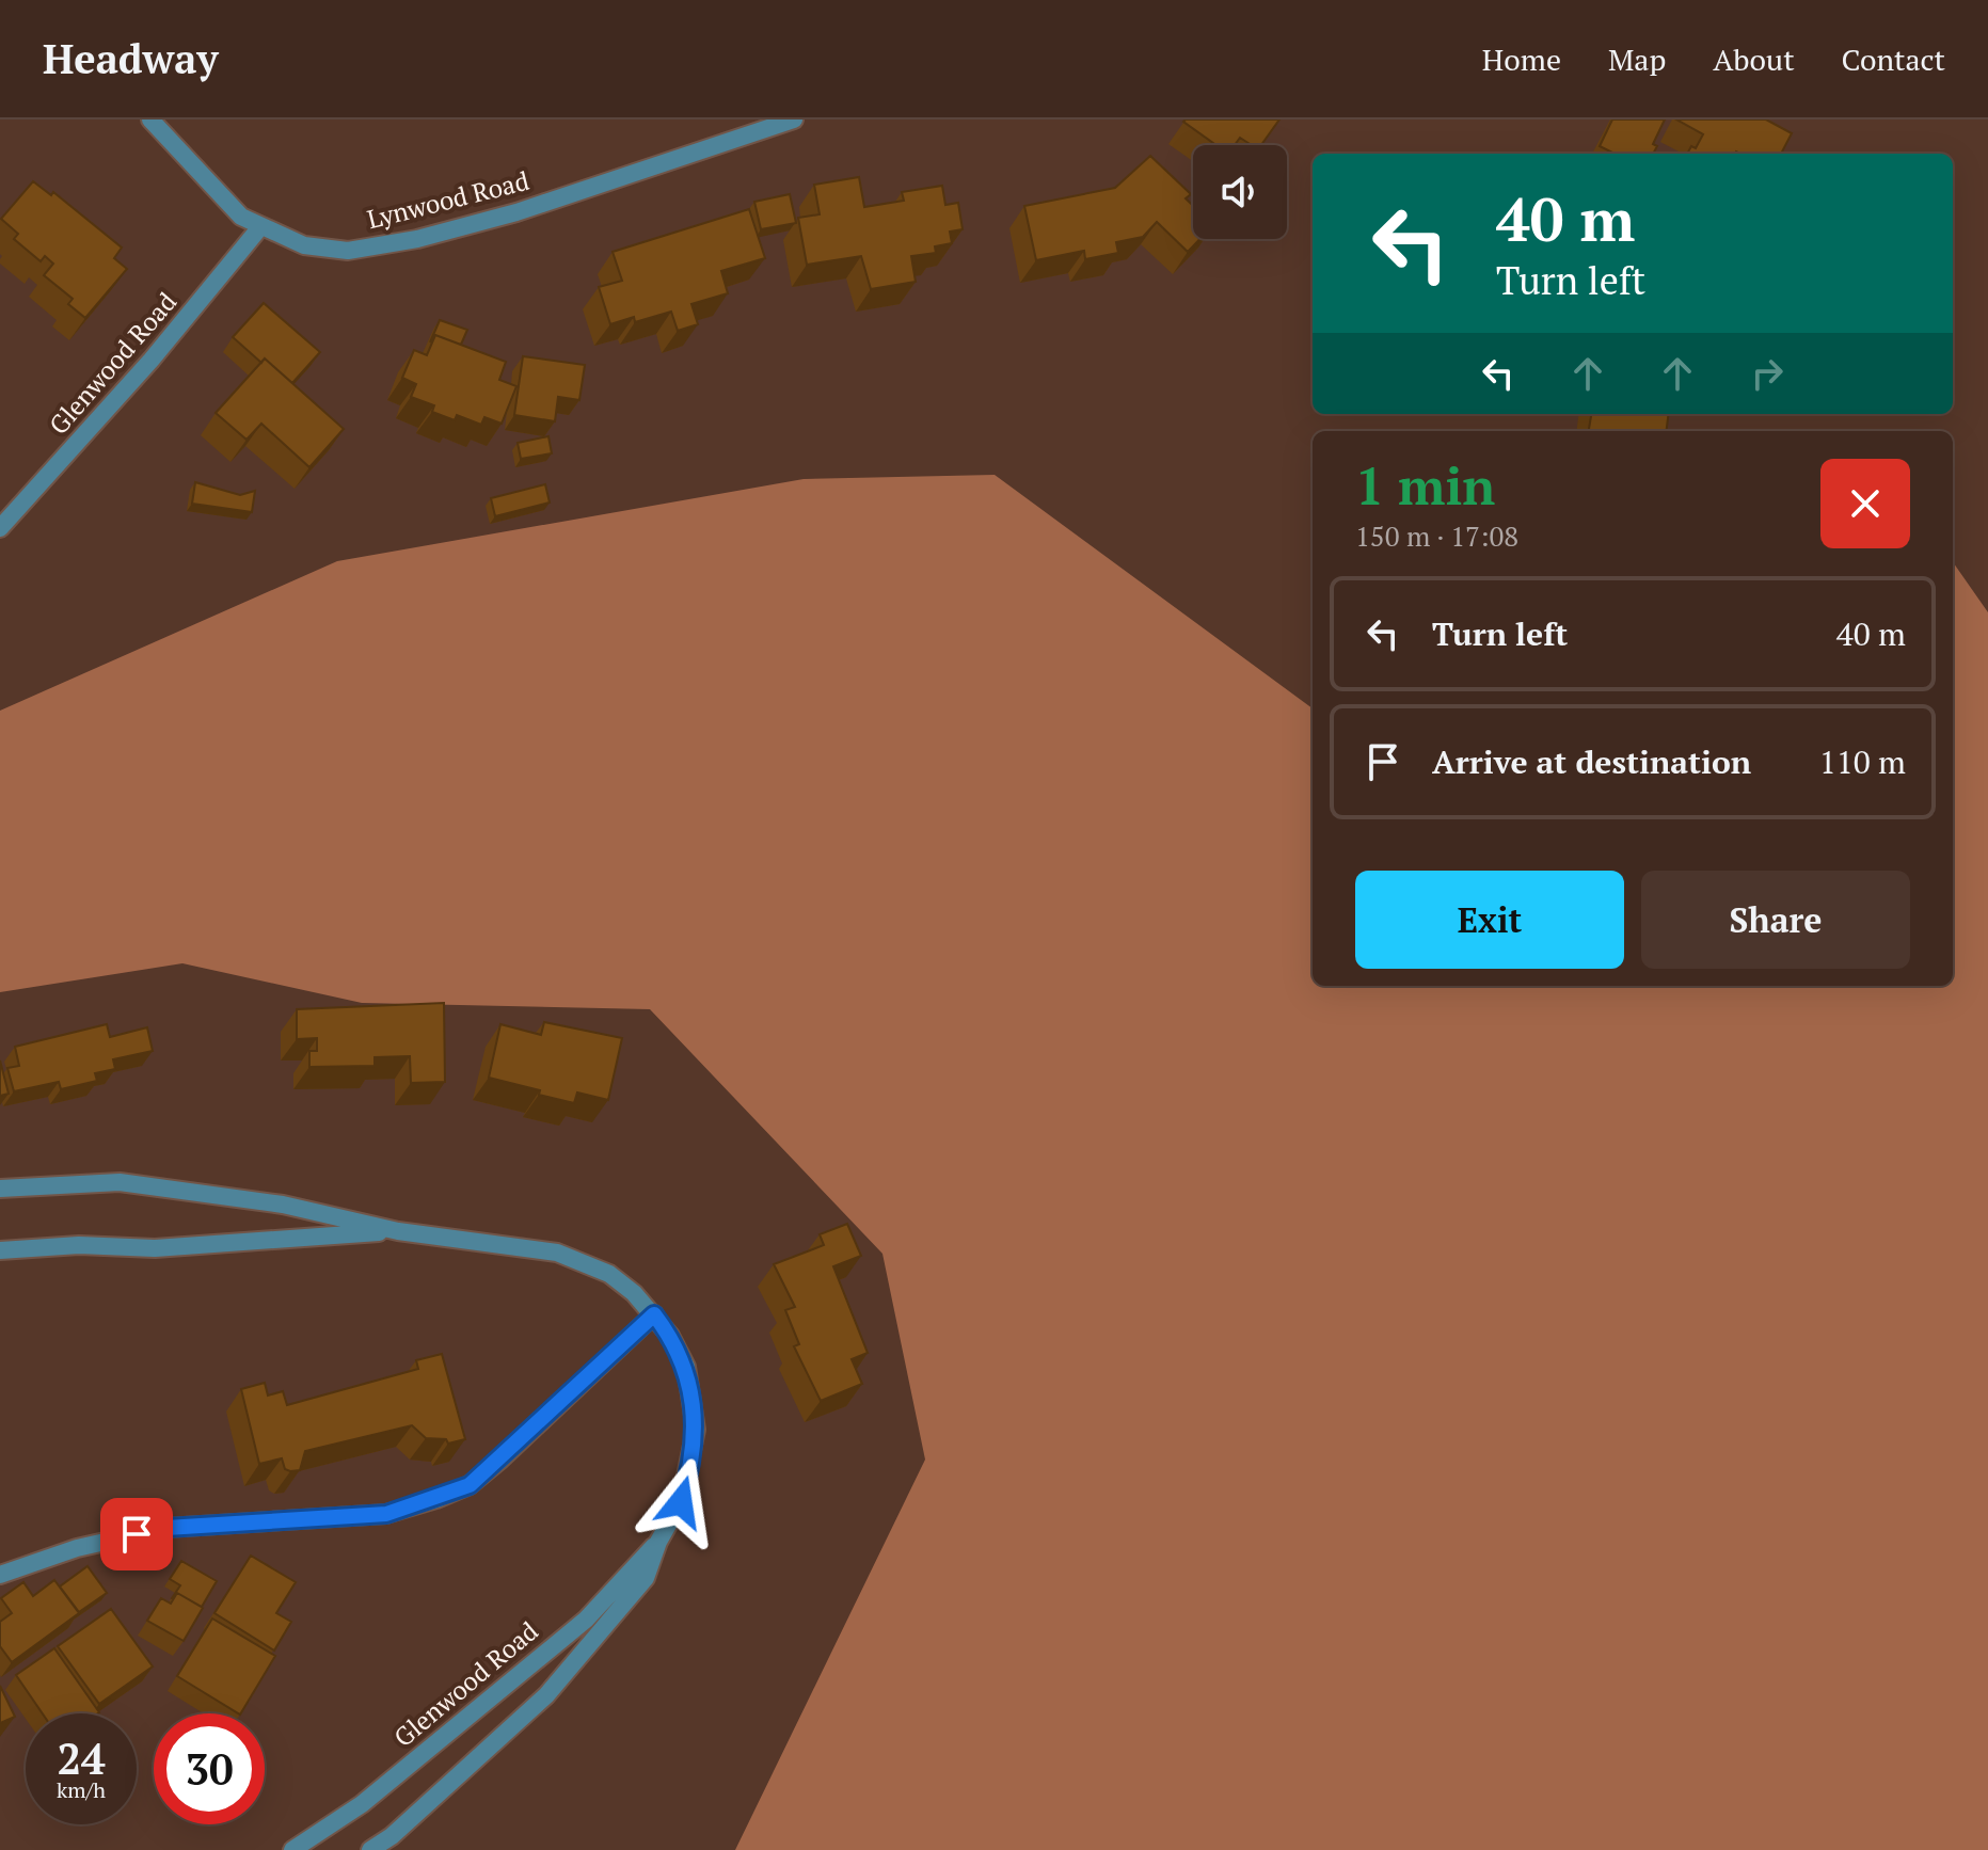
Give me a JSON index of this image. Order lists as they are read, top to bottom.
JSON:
{
  "streets": {
    "street": ["Lynwood Road", "Glenwood Road"]
  },
  "crossings": [
    ["Lynwood Road", "Glenwood Road"]
  ],
  "page": {
    "header": "Headway",
    "nav": [
      "Home",
      "Map",
      "About",
      "Contact"
    ],
    "turn": ["40 m", "Turn left"],
    "heading": ["1 min", "150 m · 17:08"],
    "list": [
      {
        "name": "Turn left",
        "value": "40 m"
      },
      {
        "name": "Arrive at destination",
        "value": "110 m"
      }
    ],
    "buttons": ["Exit", "Share"],
    "speed": "24 km/h",
    "limit": "30"
  }
}
